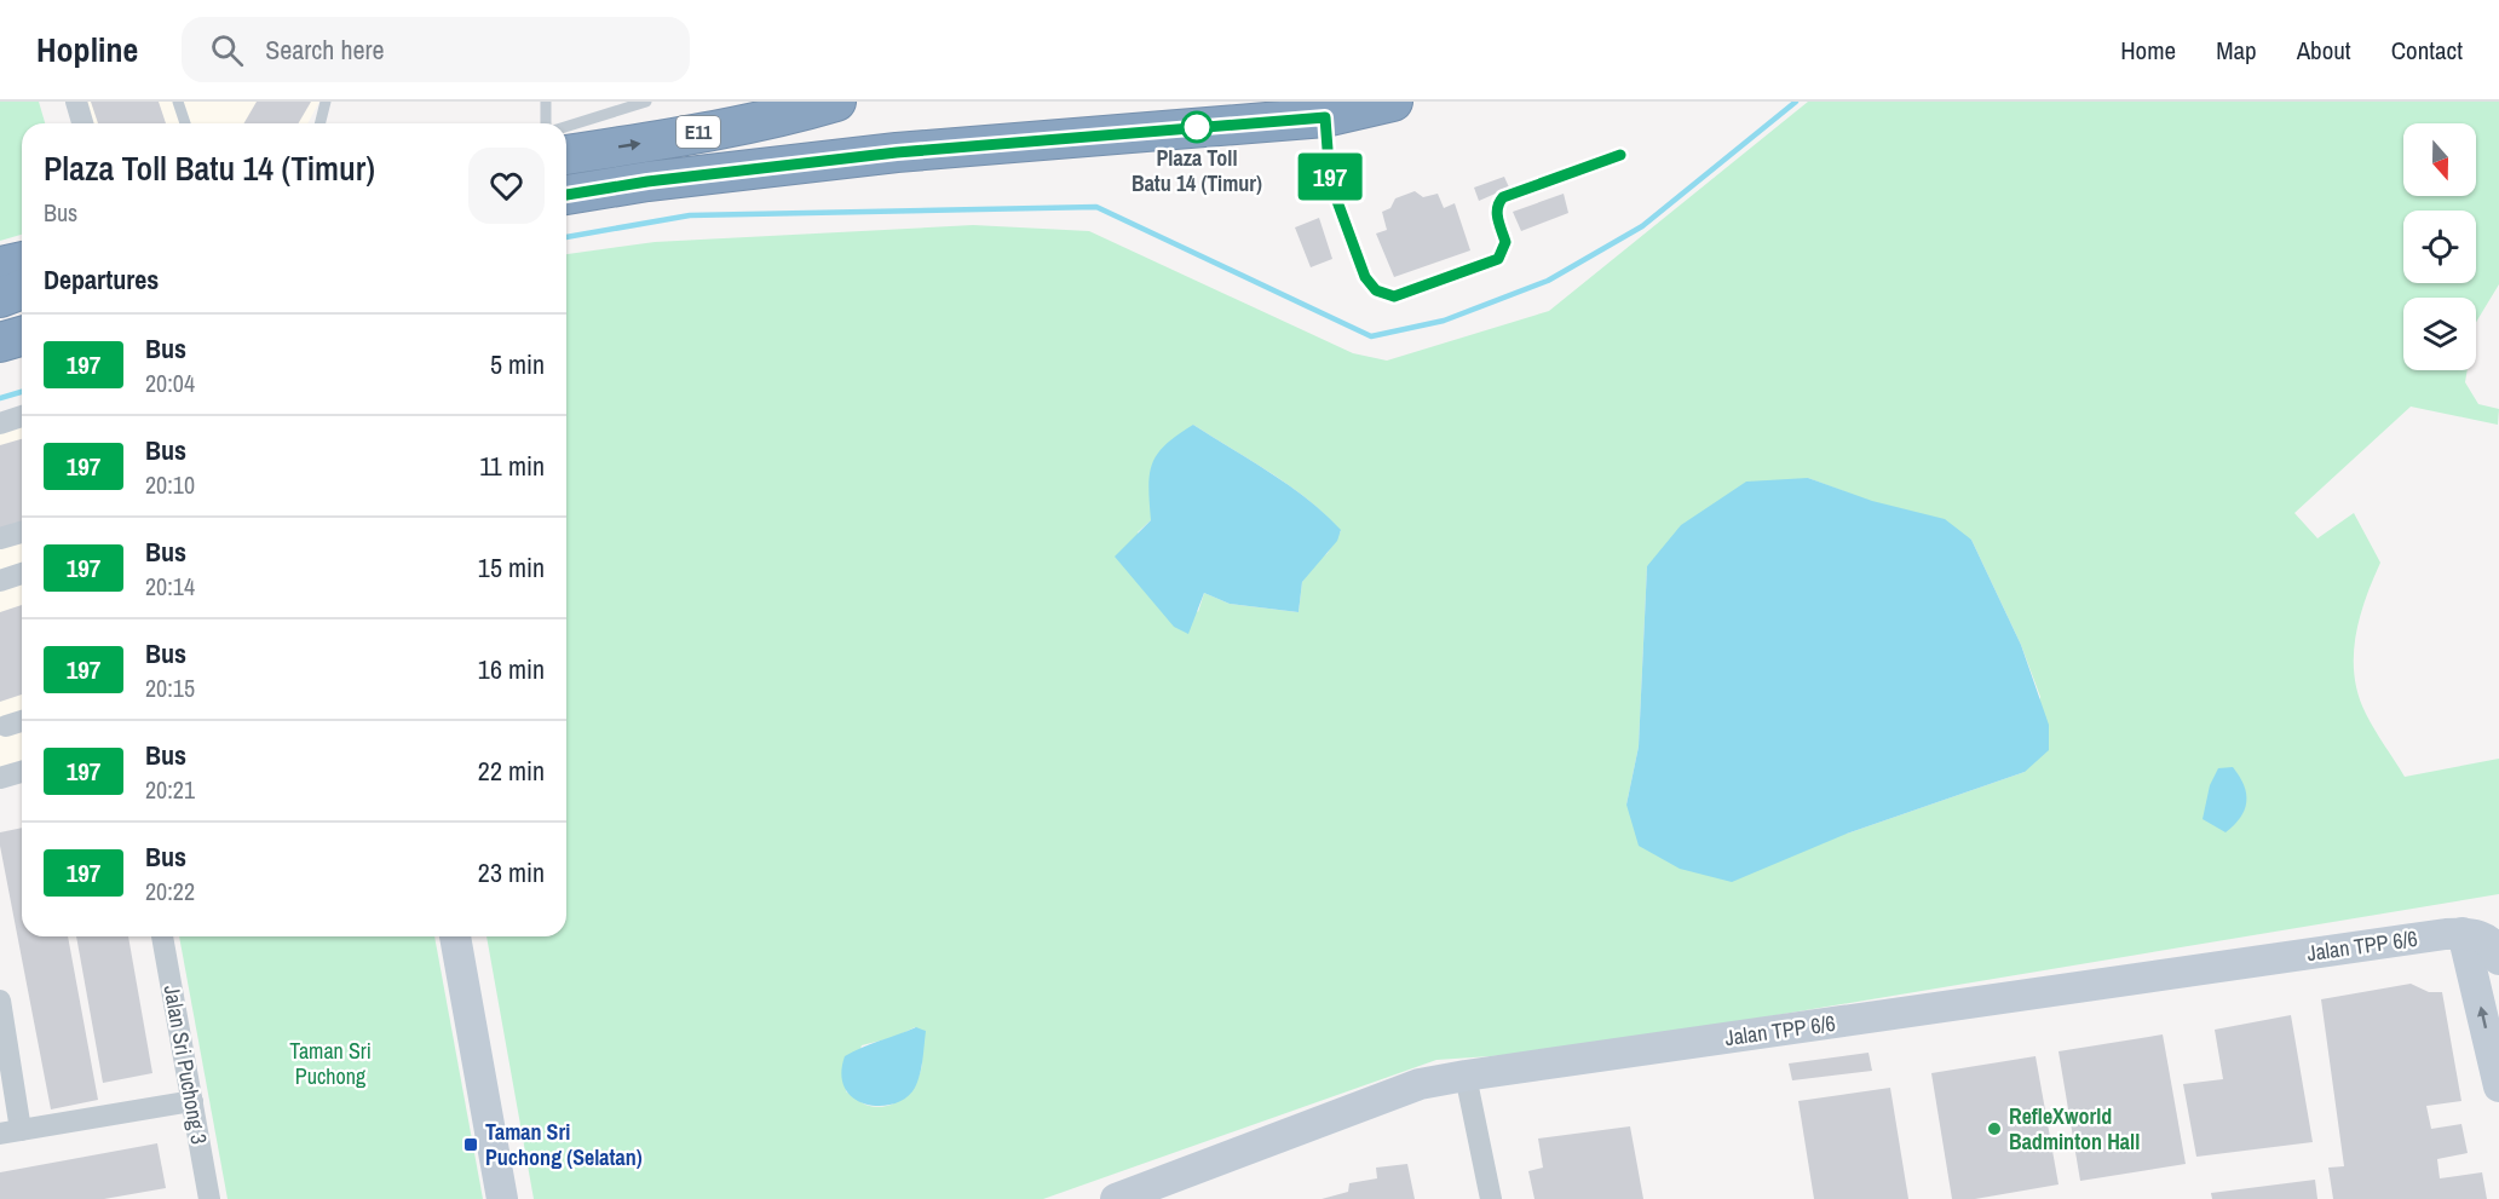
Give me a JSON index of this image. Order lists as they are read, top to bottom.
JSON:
{
  "streets": {
    "highway": ["E11"],
    "street": ["Jalan TPP 6/6", "Jalan Sri Puchong 3"]
  },
  "parks": ["Taman Sri Puchong"],
  "places": {
    "other": ["Plaza Toll Batu 14 (Timur)", "RefleXworld Badminton Hall"],
    "transit": ["Taman Sri Puchong (Selatan)"]
  },
  "lines": ["bus line 197"],
  "north": "bottom",
  "page": {
    "header": "Hopline",
    "search": "Search here",
    "nav": [
      "Home",
      "Map",
      "About",
      "Contact"
    ],
    "on_map": "197",
    "heading": [
      ["Plaza Toll Batu 14 (Timur)", "Bus"],
      "Departures"
    ],
    "list": [
      {
        "mark": "197",
        "name": "Bus",
        "note": "20:04",
        "value": "5 min"
      },
      {
        "mark": "197",
        "name": "Bus",
        "note": "20:10",
        "value": "11 min"
      },
      {
        "mark": "197",
        "name": "Bus",
        "note": "20:14",
        "value": "15 min"
      },
      {
        "mark": "197",
        "name": "Bus",
        "note": "20:15",
        "value": "16 min"
      },
      {
        "mark": "197",
        "name": "Bus",
        "note": "20:21",
        "value": "22 min"
      },
      {
        "mark": "197",
        "name": "Bus",
        "note": "20:22",
        "value": "23 min"
      }
    ]
  }
}
